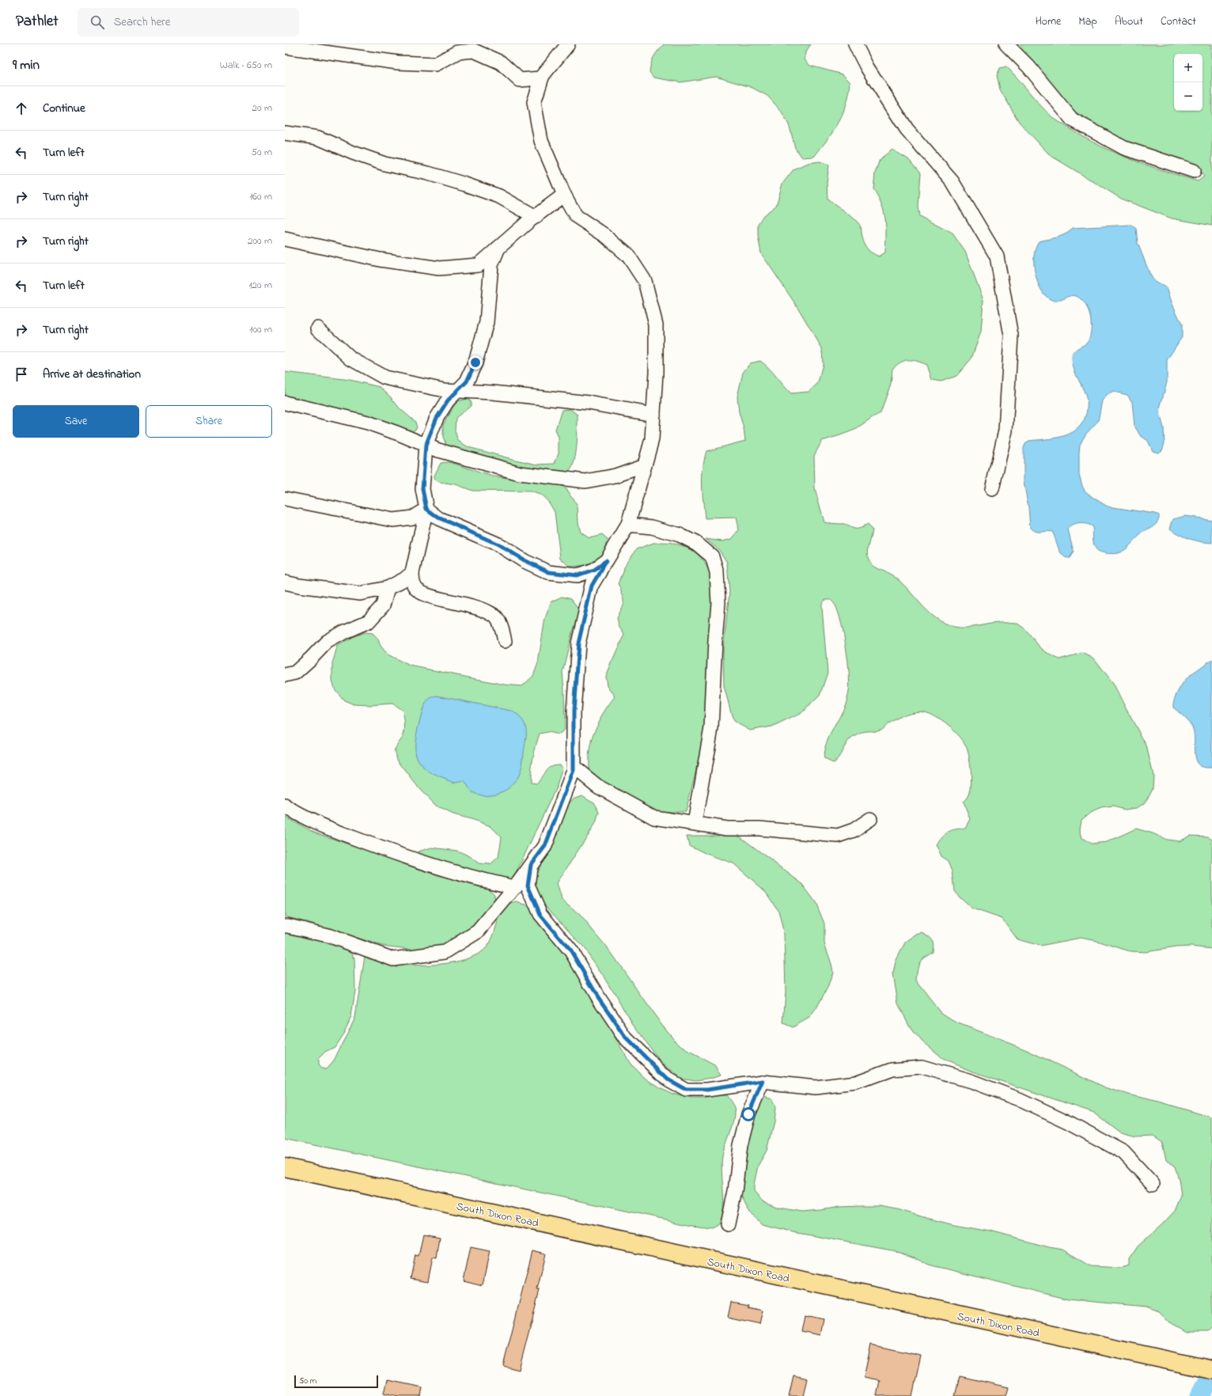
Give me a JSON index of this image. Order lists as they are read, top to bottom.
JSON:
{
  "streets": {
    "main road": ["South Dixon Road"]
  },
  "scale_bar": "50 m",
  "page": {
    "header": "Pathlet",
    "search": "Search here",
    "nav": [
      "Home",
      "Map",
      "About",
      "Contact"
    ],
    "heading": ["9 min", "Walk · 650 m"],
    "map_buttons": ["+", "−"],
    "list": [
      ["Continue", "20 m"],
      ["Turn left", "50 m"],
      ["Turn right", "160 m"],
      ["Turn right", "200 m"],
      ["Turn left", "120 m"],
      ["Turn right", "100 m"],
      "Arrive at destination"
    ],
    "buttons": ["Save", "Share"],
    "scale": "50 m"
  }
}
